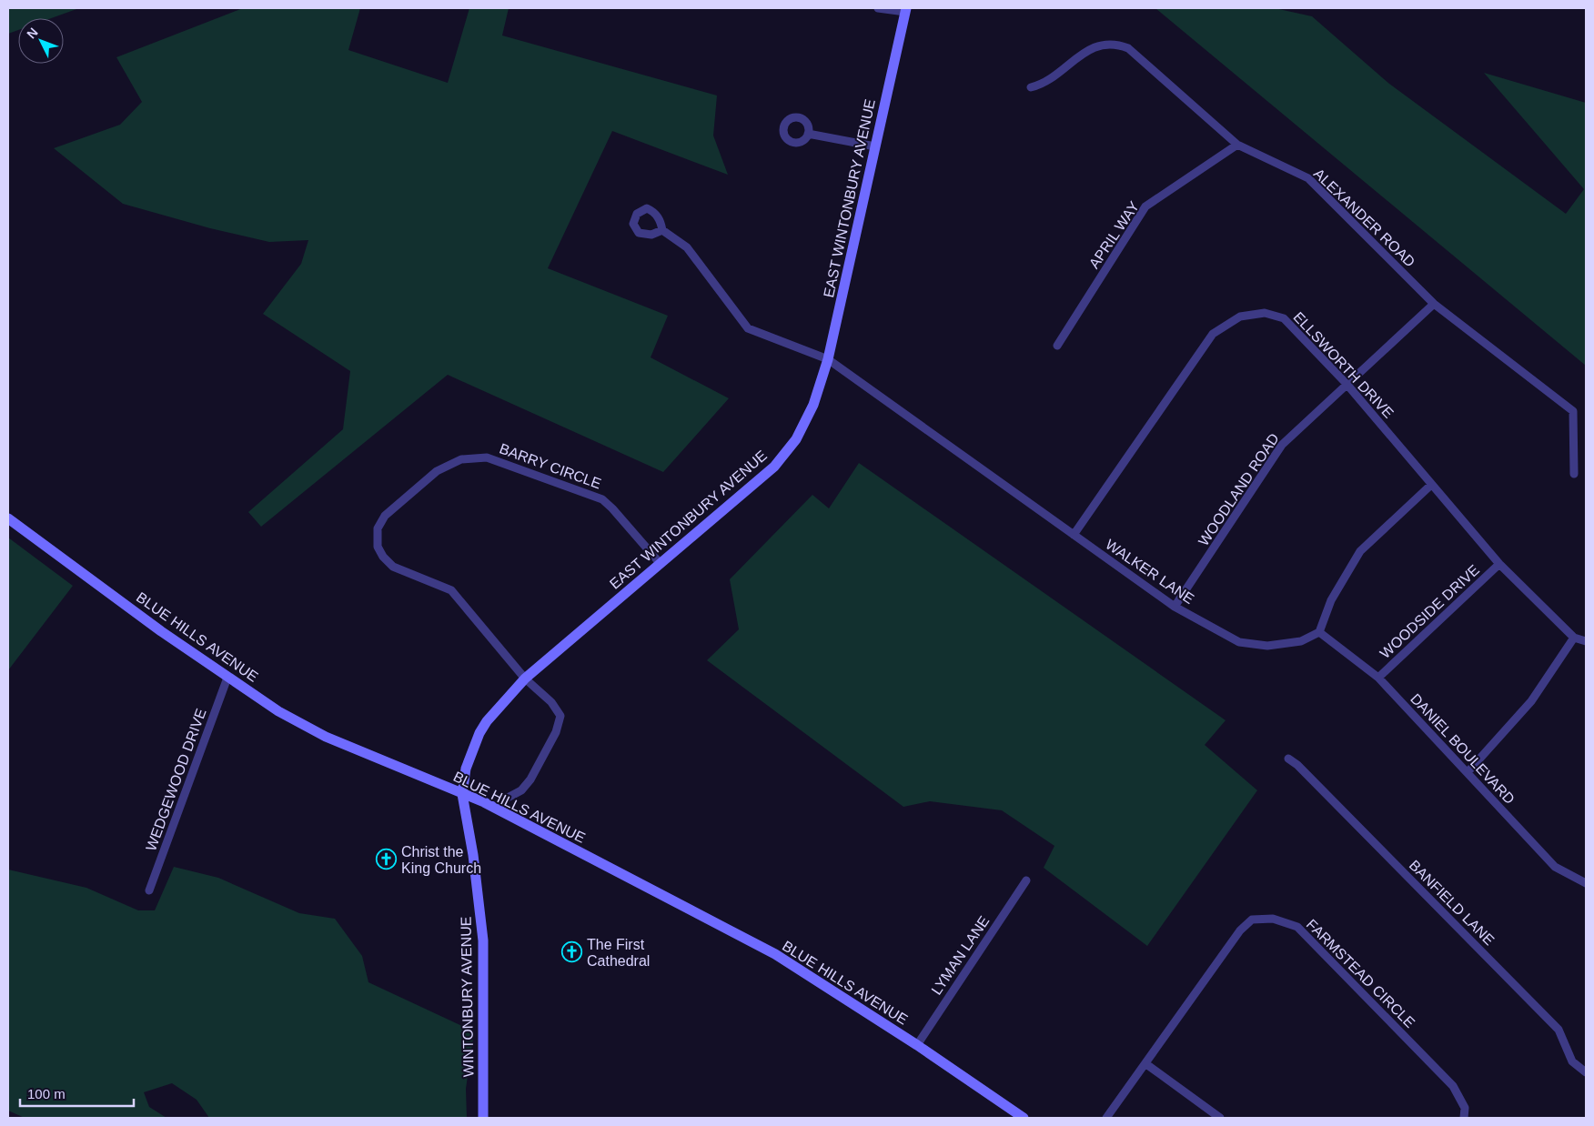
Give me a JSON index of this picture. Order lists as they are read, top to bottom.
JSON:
{
  "streets": {
    "main road": ["EAST WINTONBURY AVENUE", "BLUE HILLS AVENUE", "WINTONBURY AVENUE"],
    "street": [
      "ALEXANDER ROAD",
      "APRIL WAY",
      "ELLSWORTH DRIVE",
      "BARRY CIRCLE",
      "WOODLAND ROAD",
      "WALKER LANE",
      "WOODSIDE DRIVE",
      "DANIEL BOULEVARD",
      "WEDGEWOOD DRIVE",
      "BANFIELD LANE",
      "LYMAN LANE",
      "FARMSTEAD CIRCLE"
    ]
  },
  "crossings": [
    ["EAST WINTONBURY AVENUE", "BARRY CIRCLE"],
    ["EAST WINTONBURY AVENUE", "WALKER LANE"],
    ["EAST WINTONBURY AVENUE", "BLUE HILLS AVENUE"],
    ["EAST WINTONBURY AVENUE", "WINTONBURY AVENUE"],
    ["ALEXANDER ROAD", "APRIL WAY"],
    ["ALEXANDER ROAD", "WOODLAND ROAD"],
    ["ELLSWORTH DRIVE", "WOODLAND ROAD"],
    ["ELLSWORTH DRIVE", "WALKER LANE"],
    ["ELLSWORTH DRIVE", "WOODSIDE DRIVE"],
    ["BARRY CIRCLE", "BLUE HILLS AVENUE"],
    ["WOODLAND ROAD", "WALKER LANE"],
    ["WALKER LANE", "DANIEL BOULEVARD"],
    ["WOODSIDE DRIVE", "DANIEL BOULEVARD"],
    ["BLUE HILLS AVENUE", "WEDGEWOOD DRIVE"],
    ["BLUE HILLS AVENUE", "LYMAN LANE"],
    ["BLUE HILLS AVENUE", "WINTONBURY AVENUE"]
  ],
  "places": {
    "church": ["Christ the King Church", "The First Cathedral"]
  },
  "scale_bar": "100 m",
  "north": "top left"
}
